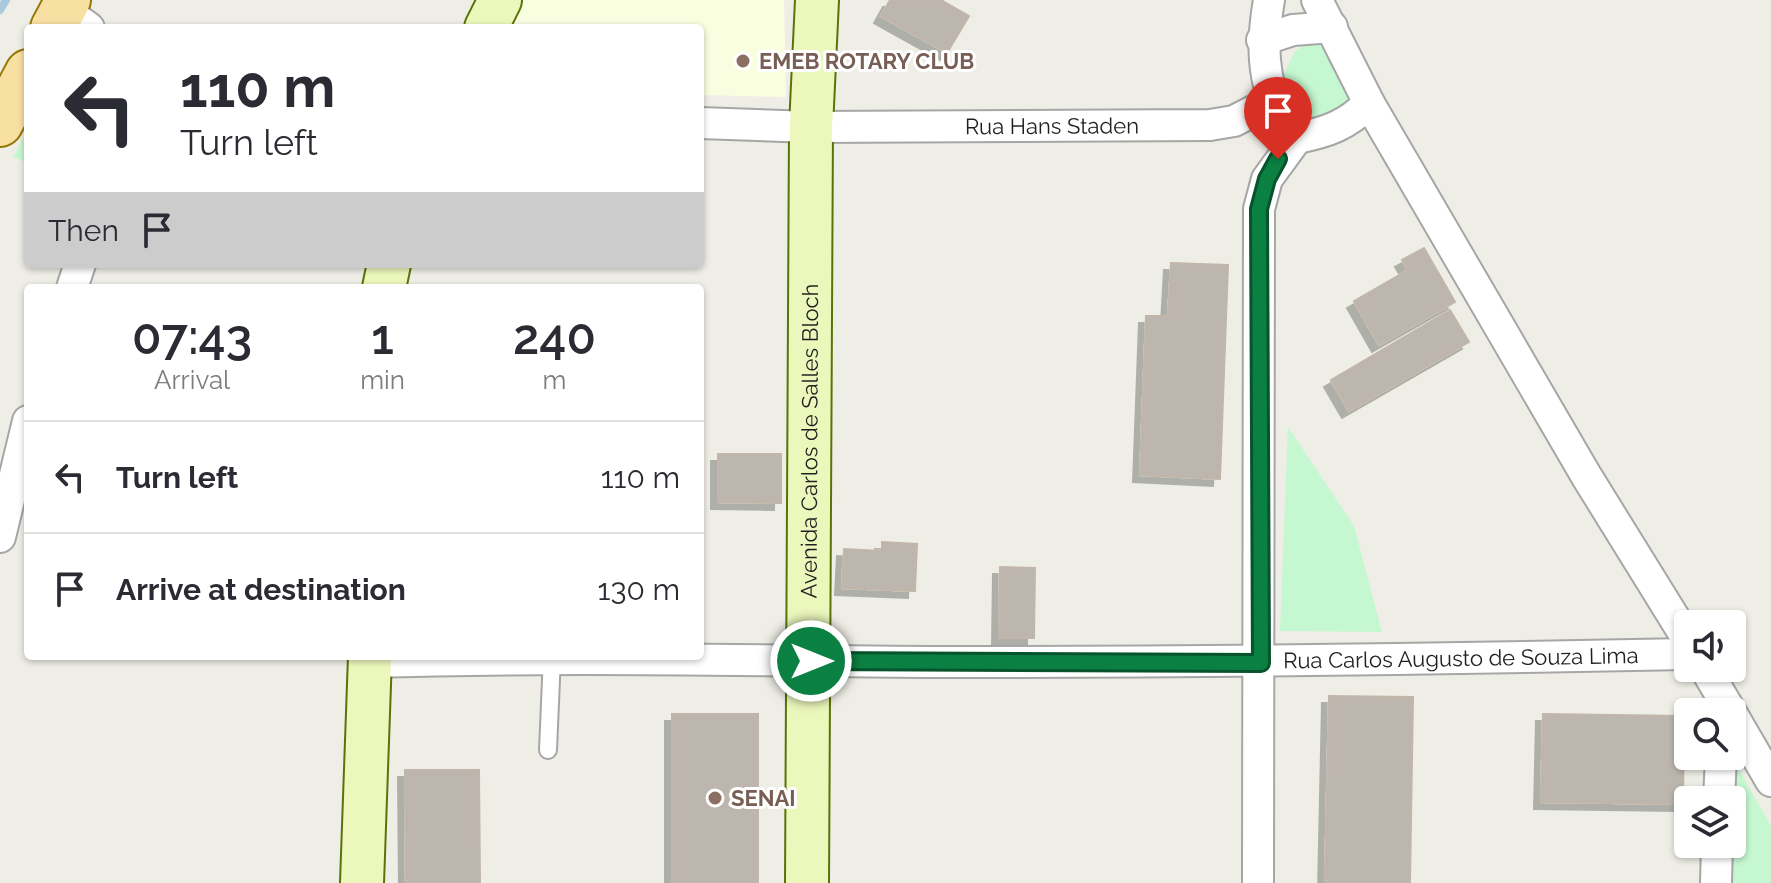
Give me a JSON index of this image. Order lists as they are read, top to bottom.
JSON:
{
  "streets": {
    "street": ["Rua Hans Staden", "Avenida Carlos de Salles Bloch", "Rua Carlos Augusto de Souza Lima"]
  },
  "crossings": [
    ["Rua Hans Staden", "Avenida Carlos de Salles Bloch"],
    ["Avenida Carlos de Salles Bloch", "Rua Carlos Augusto de Souza Lima"]
  ],
  "places": ["EMEB ROTARY CLUB", "SENAI"],
  "page": {
    "turn": ["110 m", "Turn left"],
    "then": "Then",
    "eta": [
      "07:43",
      "Arrival",
      "1",
      "min",
      "240",
      "m"
    ],
    "list": [
      {
        "name": "Turn left",
        "value": "110 m"
      },
      {
        "name": "Arrive at destination",
        "value": "130 m"
      }
    ]
  }
}
